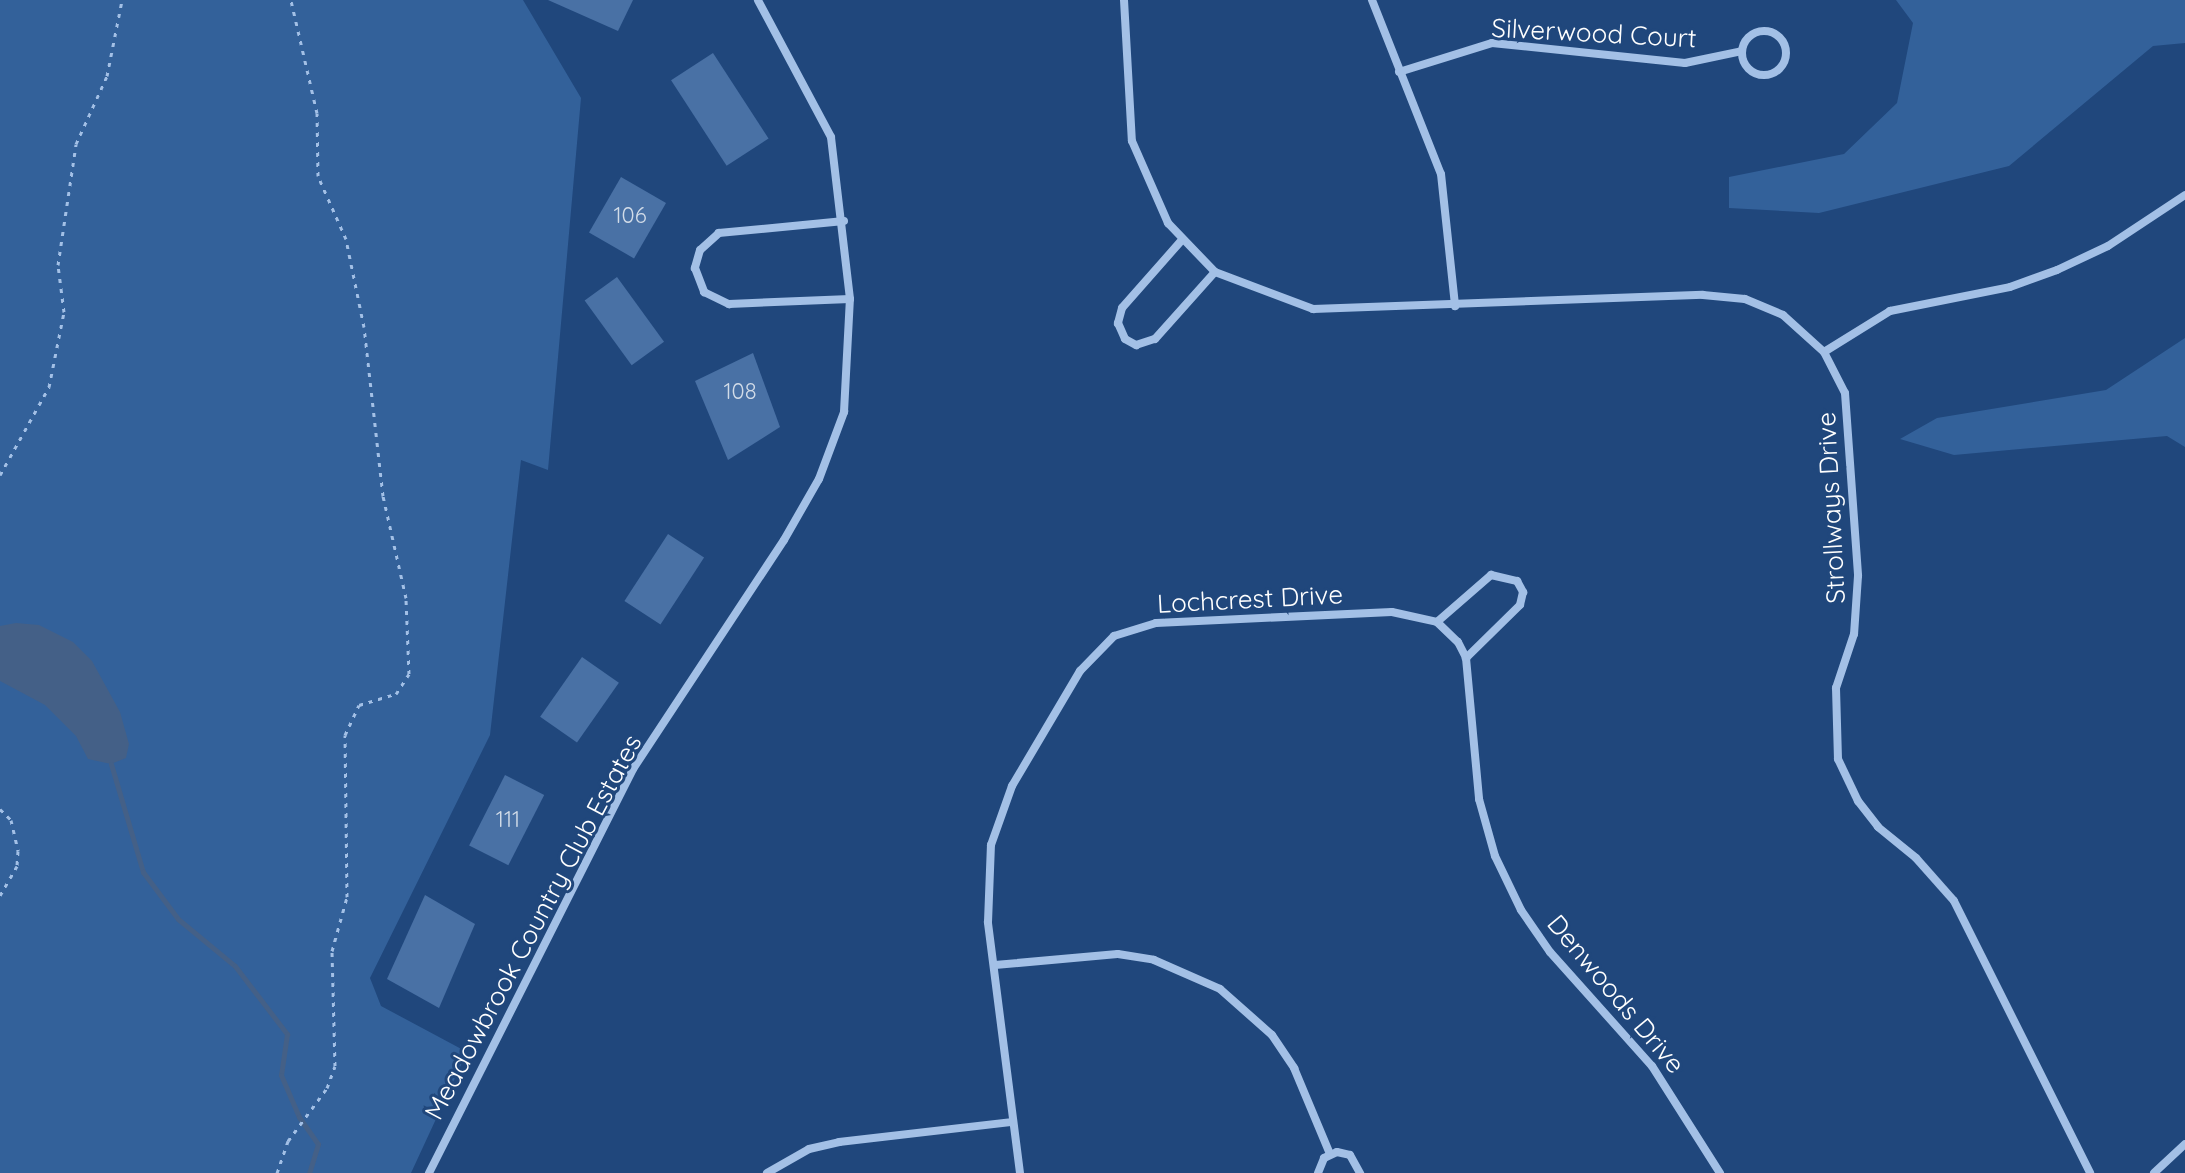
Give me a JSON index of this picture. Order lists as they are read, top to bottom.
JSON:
{
  "streets": {
    "street": [
      "Silverwood Court",
      "Strollways Drive",
      "Lochcrest Drive",
      "Meadowbrook Country Club Estates",
      "Denwoods Drive"
    ]
  },
  "house_numbers": ["106", "108", "111"]
}
